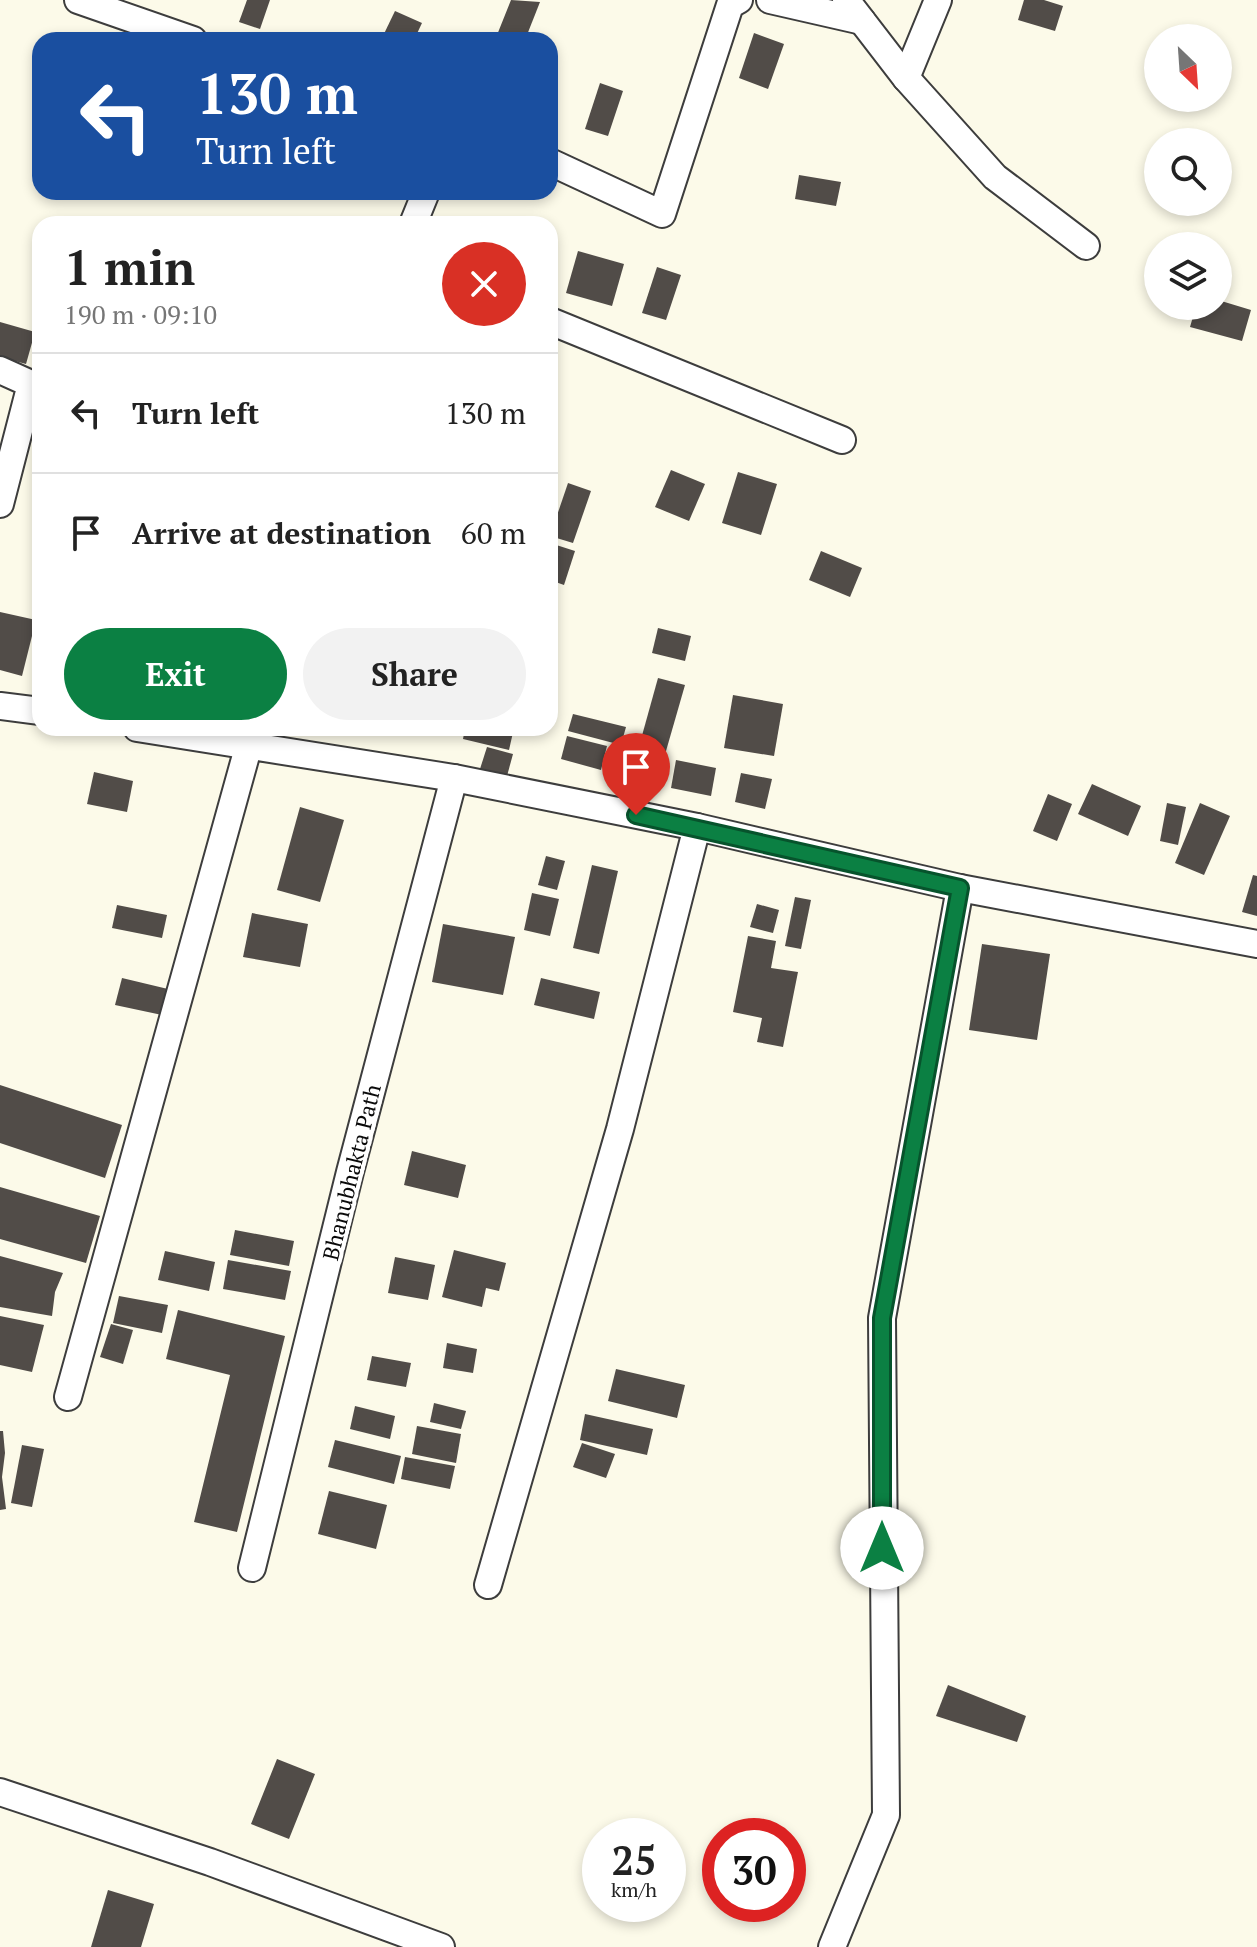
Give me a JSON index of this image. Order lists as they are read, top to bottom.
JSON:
{
  "streets": {
    "street": ["Bhanubhakta Path"]
  },
  "north": "bottom right",
  "page": {
    "turn": ["130 m", "Turn left"],
    "heading": ["1 min", "190 m · 09:10"],
    "list": [
      {
        "name": "Turn left",
        "value": "130 m"
      },
      {
        "name": "Arrive at destination",
        "value": "60 m"
      }
    ],
    "buttons": ["Exit", "Share"],
    "speed": "25 km/h",
    "limit": "30"
  }
}
